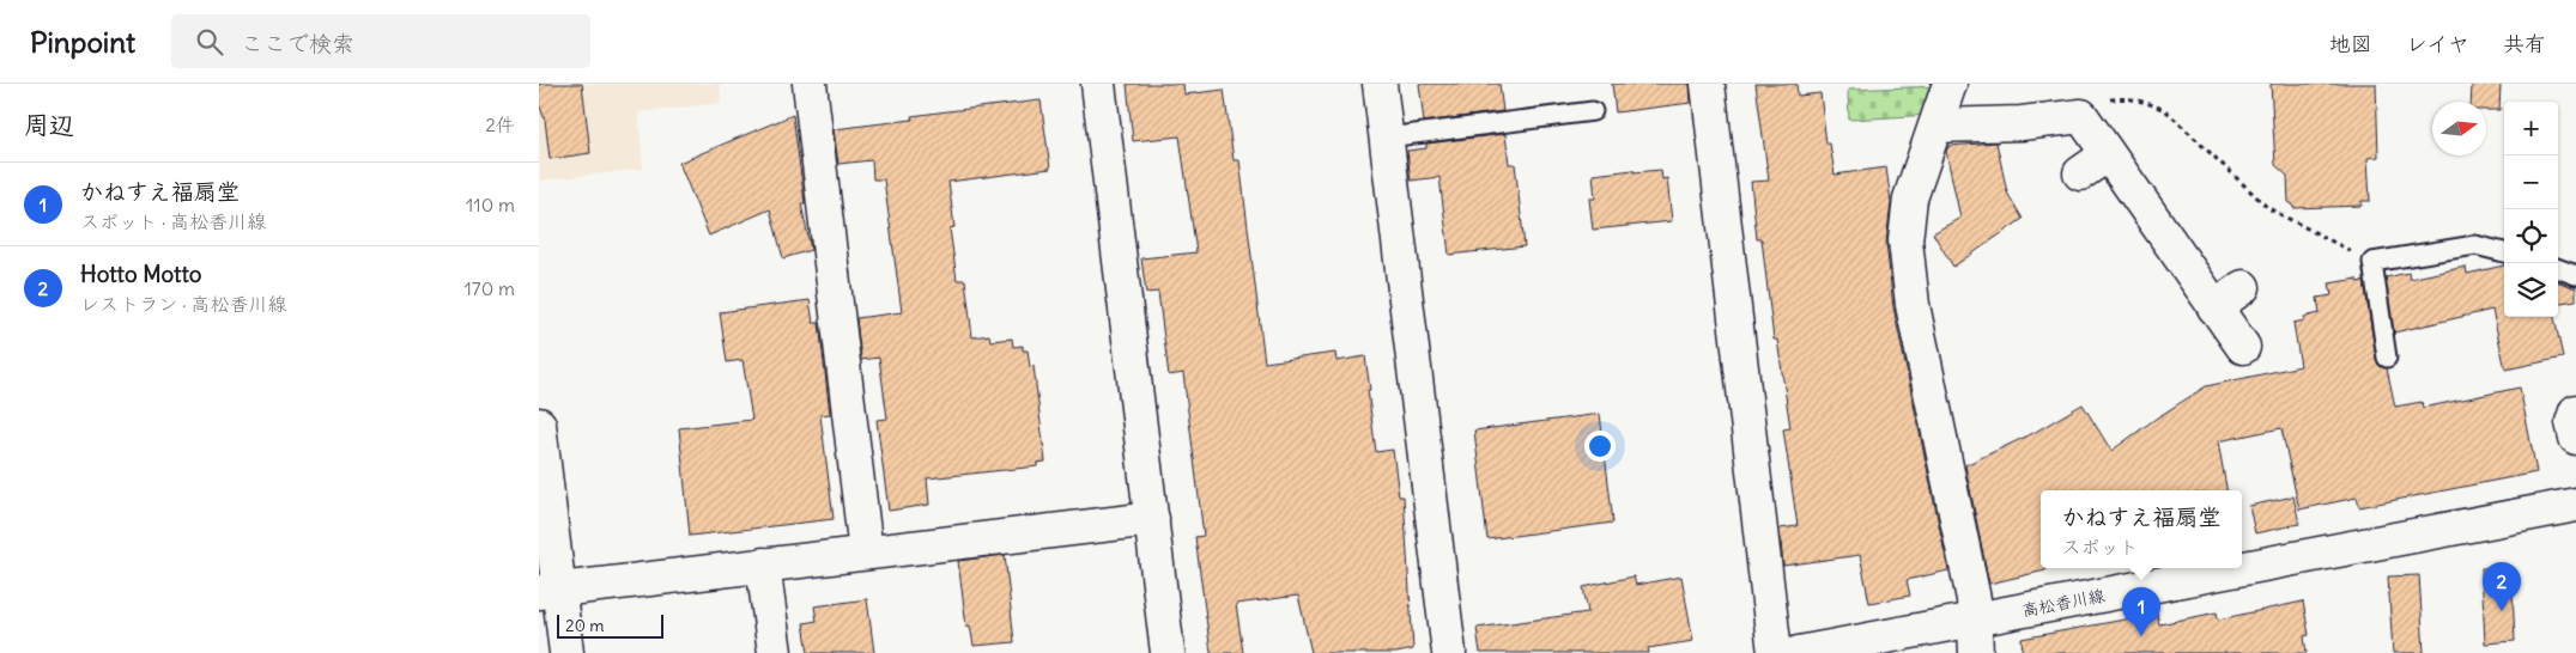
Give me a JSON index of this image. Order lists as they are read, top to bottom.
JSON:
{
  "streets": {
    "street": ["高松香川線"]
  },
  "scale_bar": "20 m",
  "north": "right",
  "page": {
    "header": "Pinpoint",
    "search": "ここで検索",
    "nav": ["地図", "レイヤ", "共有"],
    "heading": ["周辺", "2件"],
    "map_buttons": ["+", "−"],
    "list": [
      {
        "mark": "1",
        "name": "かねすえ福扇堂",
        "note": "スポット · 高松香川線",
        "value": "110 m"
      },
      {
        "mark": "2",
        "name": "Hotto Motto",
        "note": "レストラン · 高松香川線",
        "value": "170 m"
      }
    ],
    "popup": ["かねすえ福扇堂", "スポット"],
    "pins": ["2", "1"],
    "scale": "20 m"
  }
}
